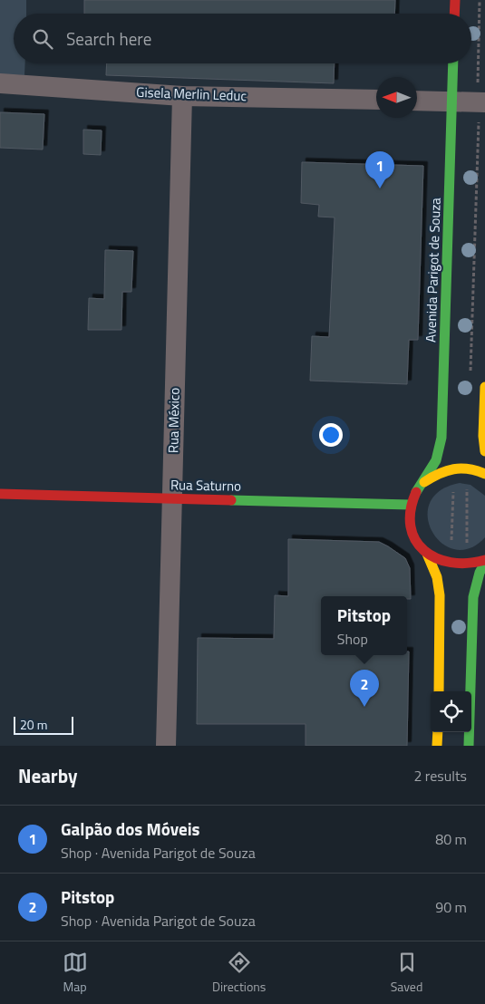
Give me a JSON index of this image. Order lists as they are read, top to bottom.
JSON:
{
  "streets": {
    "main road": ["Avenida Parigot de Souza", "Rua Saturno"],
    "street": ["Gisela Merlin Leduc", "Rua México"]
  },
  "crossings": [
    ["Gisela Merlin Leduc", "Rua México"],
    ["Avenida Parigot de Souza", "Rua Saturno"],
    ["Rua México", "Rua Saturno"]
  ],
  "scale_bar": "20 m",
  "north": "left",
  "page": {
    "search": "Search here",
    "pins": ["1", "2"],
    "popup": ["Pitstop", "Shop"],
    "scale": "20 m",
    "heading": ["Nearby", "2 results"],
    "list": [
      {
        "mark": "1",
        "name": "Galpão dos Móveis",
        "note": "Shop · Avenida Parigot de Souza",
        "value": "80 m"
      },
      {
        "mark": "2",
        "name": "Pitstop",
        "note": "Shop · Avenida Parigot de Souza",
        "value": "90 m"
      }
    ],
    "nav": ["Map", "Directions", "Saved"]
  }
}
